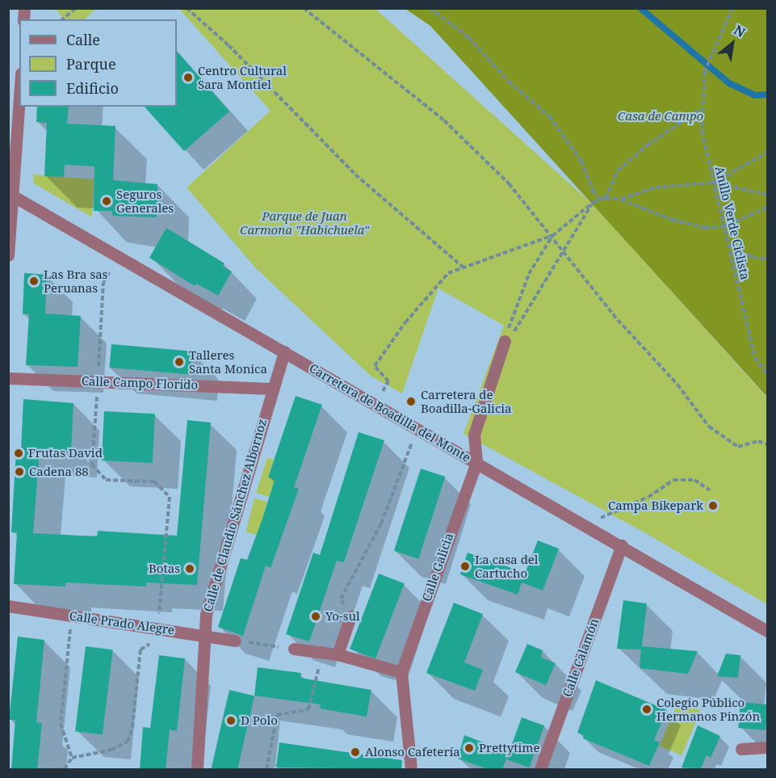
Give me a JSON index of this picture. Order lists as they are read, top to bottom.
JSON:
{
  "streets": {
    "street": [
      "Calle Campo Florido",
      "Carretera de Boadilla del Monte",
      "Calle de Claudio Sánchez Albornoz",
      "Calle Galicia",
      "Calle Prado Alegre",
      "Calle Calamón"
    ],
    "path": ["Anillo Verde Ciclista"]
  },
  "crossings": [
    ["Calle Campo Florido", "Calle de Claudio Sánchez Albornoz"],
    ["Carretera de Boadilla del Monte", "Calle de Claudio Sánchez Albornoz"],
    ["Carretera de Boadilla del Monte", "Calle Galicia"],
    ["Carretera de Boadilla del Monte", "Calle Calamón"],
    ["Calle de Claudio Sánchez Albornoz", "Calle Prado Alegre"]
  ],
  "parks": ["Casa de Campo", "Parque de Juan Carmona \"Habichuela\""],
  "places": [
    "Centro Cultural Sara Montiel",
    "Seguros Generales",
    "Las Bra sas Peruanas",
    "Talleres Santa Monica",
    "Carretera de Boadilla-Galicia",
    "Frutas David",
    "Cadena 88",
    "Campa Bikepark",
    "La casa del Cartucho",
    "Botas",
    "Yo-sul",
    "Colegio Público Hermanos Pinzón",
    "D Polo",
    "Prettytime",
    "Alonso Cafetería"
  ],
  "legend": ["Calle", "Parque", "Edificio"],
  "north": "top right"
}
